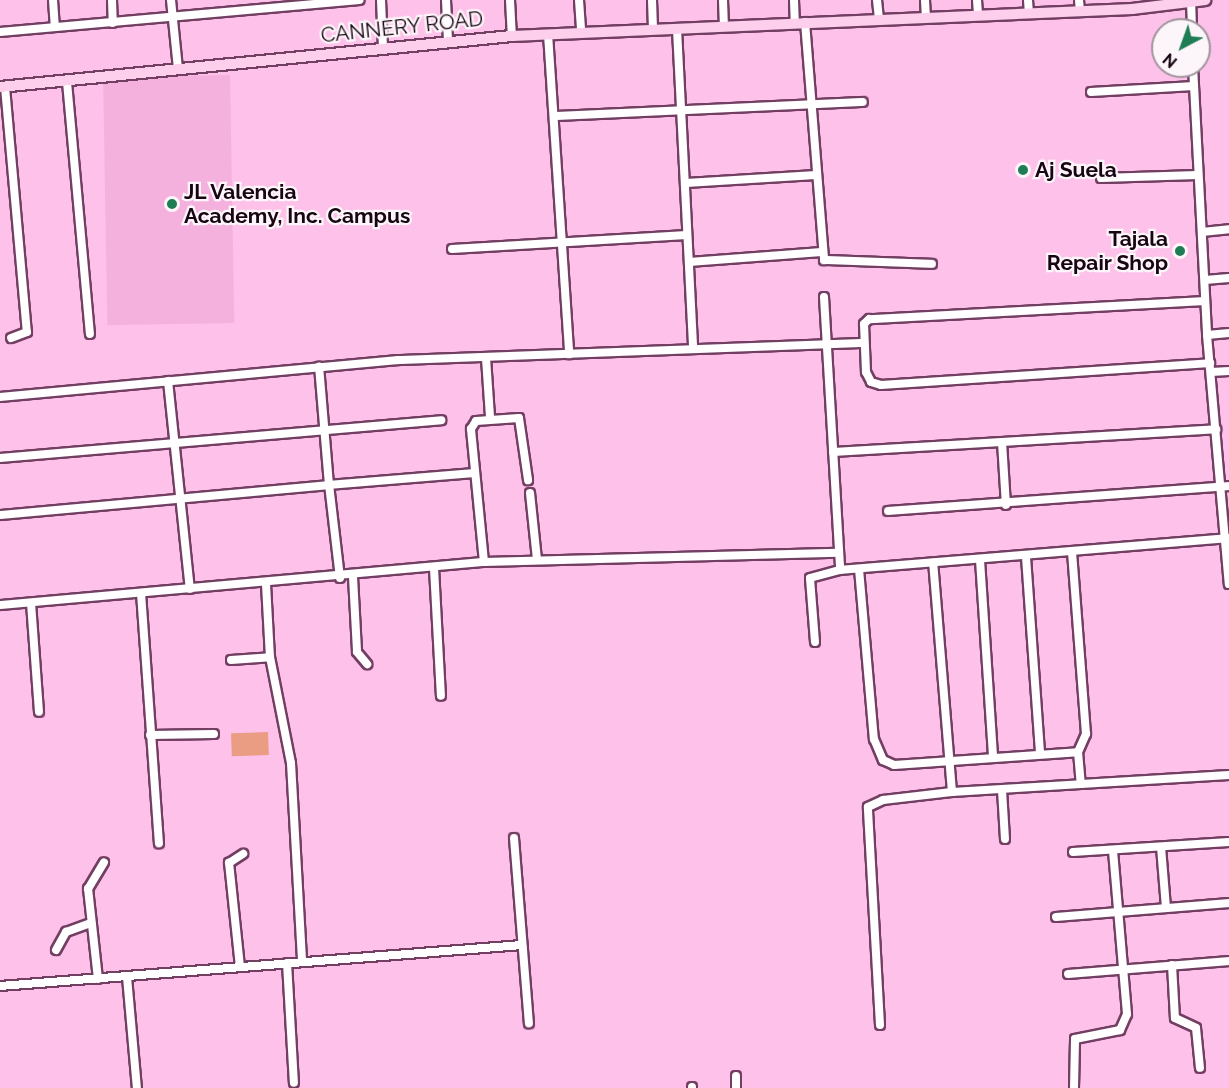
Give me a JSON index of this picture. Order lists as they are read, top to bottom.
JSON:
{
  "streets": {
    "main road": ["CANNERY ROAD"]
  },
  "places": ["Aj Suela", "JL Valencia Academy, Inc. Campus", "Tajala Repair Shop"],
  "north": "bottom left"
}
